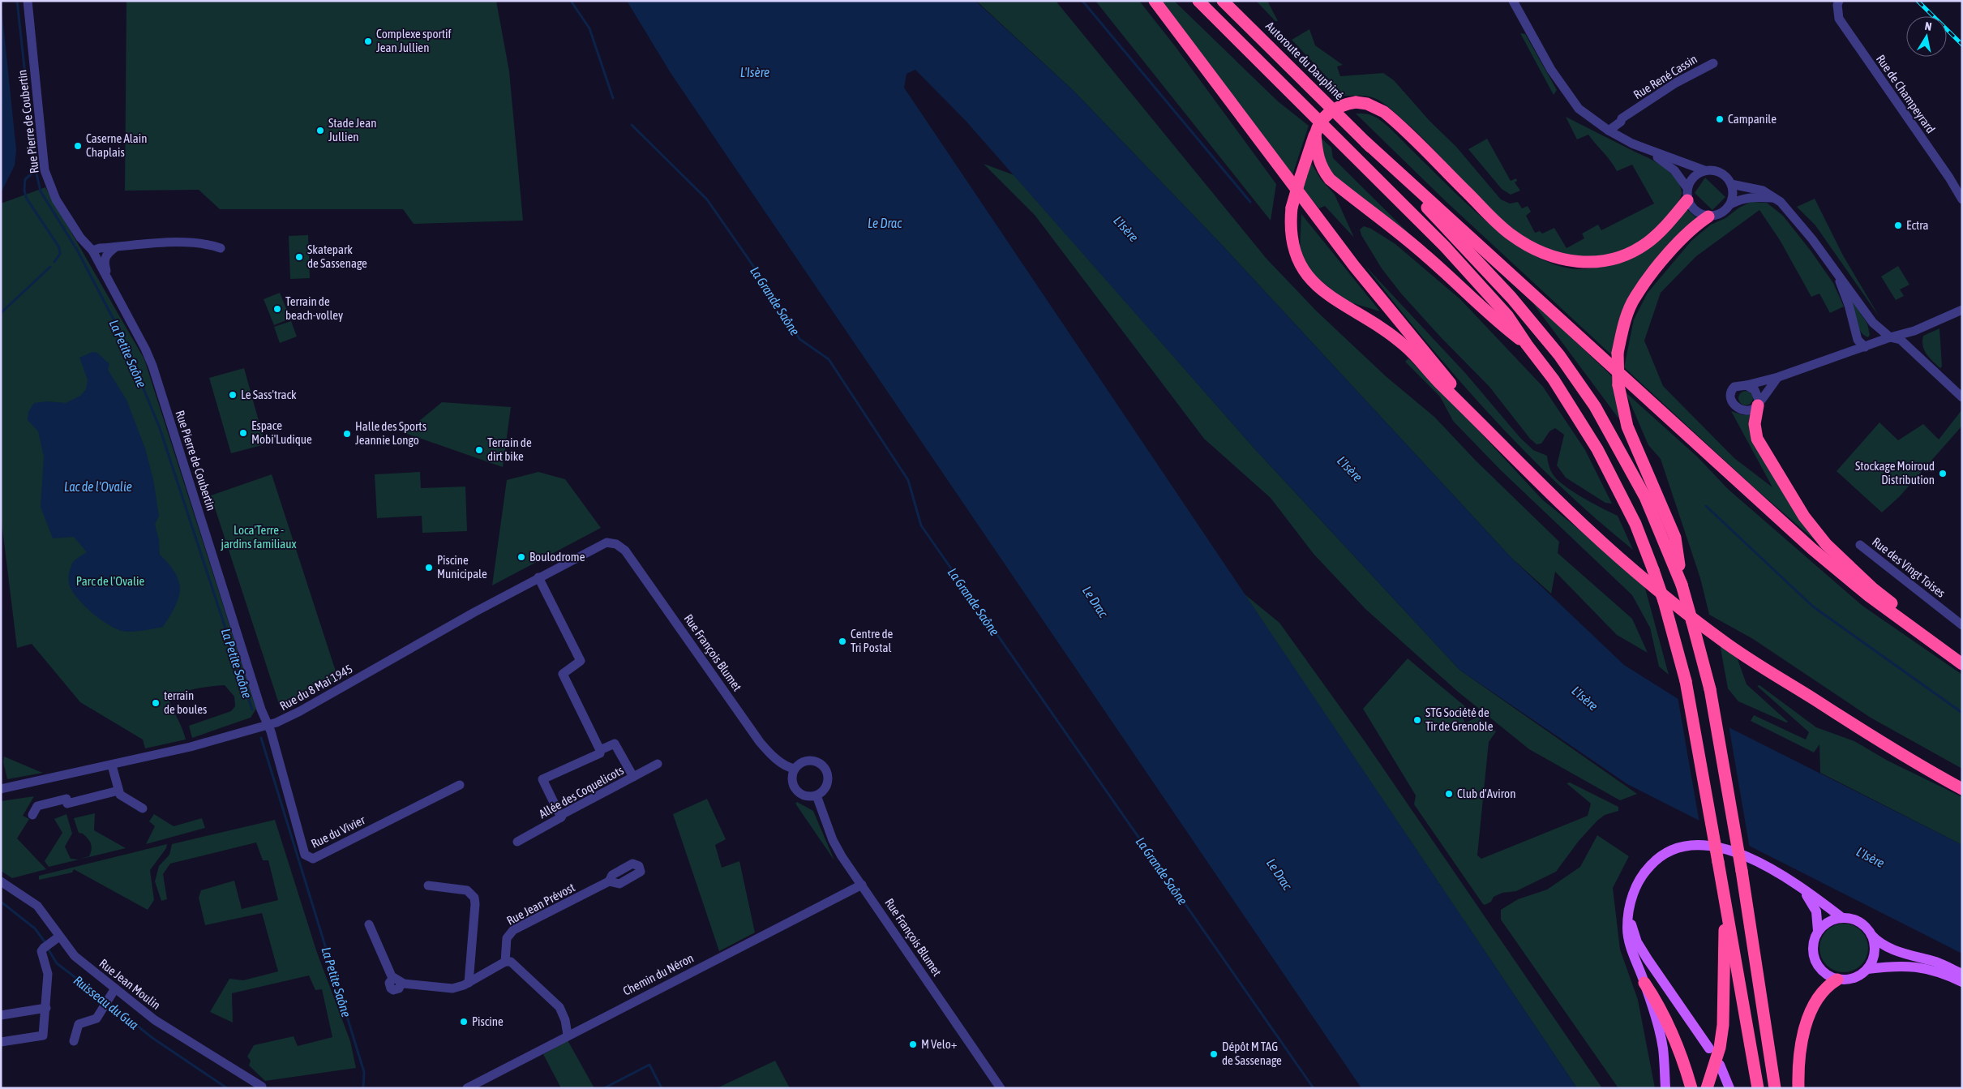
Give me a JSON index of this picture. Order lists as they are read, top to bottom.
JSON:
{
  "streets": {
    "highway": ["Autoroute du Dauphiné"],
    "street": [
      "Rue René Cassin",
      "Rue de Champeyrard",
      "Rue Pierre de Coubertin",
      "Rue des Vingt Toises",
      "Rue François Blumet",
      "Rue du 8 Mai 1945",
      "Allée des Coquelicots",
      "Rue du Vivier",
      "Rue Jean Prévost",
      "Chemin du Néron",
      "Rue Jean Moulin"
    ]
  },
  "crossings": [
    ["Rue Pierre de Coubertin", "Rue du 8 Mai 1945"],
    ["Rue Pierre de Coubertin", "Rue du Vivier"],
    ["Rue François Blumet", "Rue du 8 Mai 1945"],
    ["Rue François Blumet", "Chemin du Néron"],
    ["Rue du 8 Mai 1945", "Rue du Vivier"]
  ],
  "water": [
    "L'Isère",
    "Le Drac",
    "La Grande Saône",
    "La Petite Saône",
    "Lac de l'Ovalie",
    "Ruisseau du Gua"
  ],
  "parks": ["Loca'Terre - jardins familiaux", "Parc de l'Ovalie"],
  "places": [
    "Complexe sportif Jean Jullien",
    "Campanile",
    "Stade Jean Jullien",
    "Caserne Alain Chaplais",
    "Ectra",
    "Skatepark de Sassenage",
    "Terrain de beach-volley",
    "Le Sass'track",
    "Espace Mobi'Ludique",
    "Halle des Sports Jeannie Longo",
    "Terrain de dirt bike",
    "Stockage Moiroud Distribution",
    "Boulodrome",
    "Piscine Municipale",
    "Centre de Tri Postal",
    "terrain de boules",
    "STG Société de Tir de Grenoble",
    "Club d'Aviron",
    "Piscine",
    "M Velo+",
    "Dépôt M TAG de Sassenage"
  ],
  "north": "top"
}
